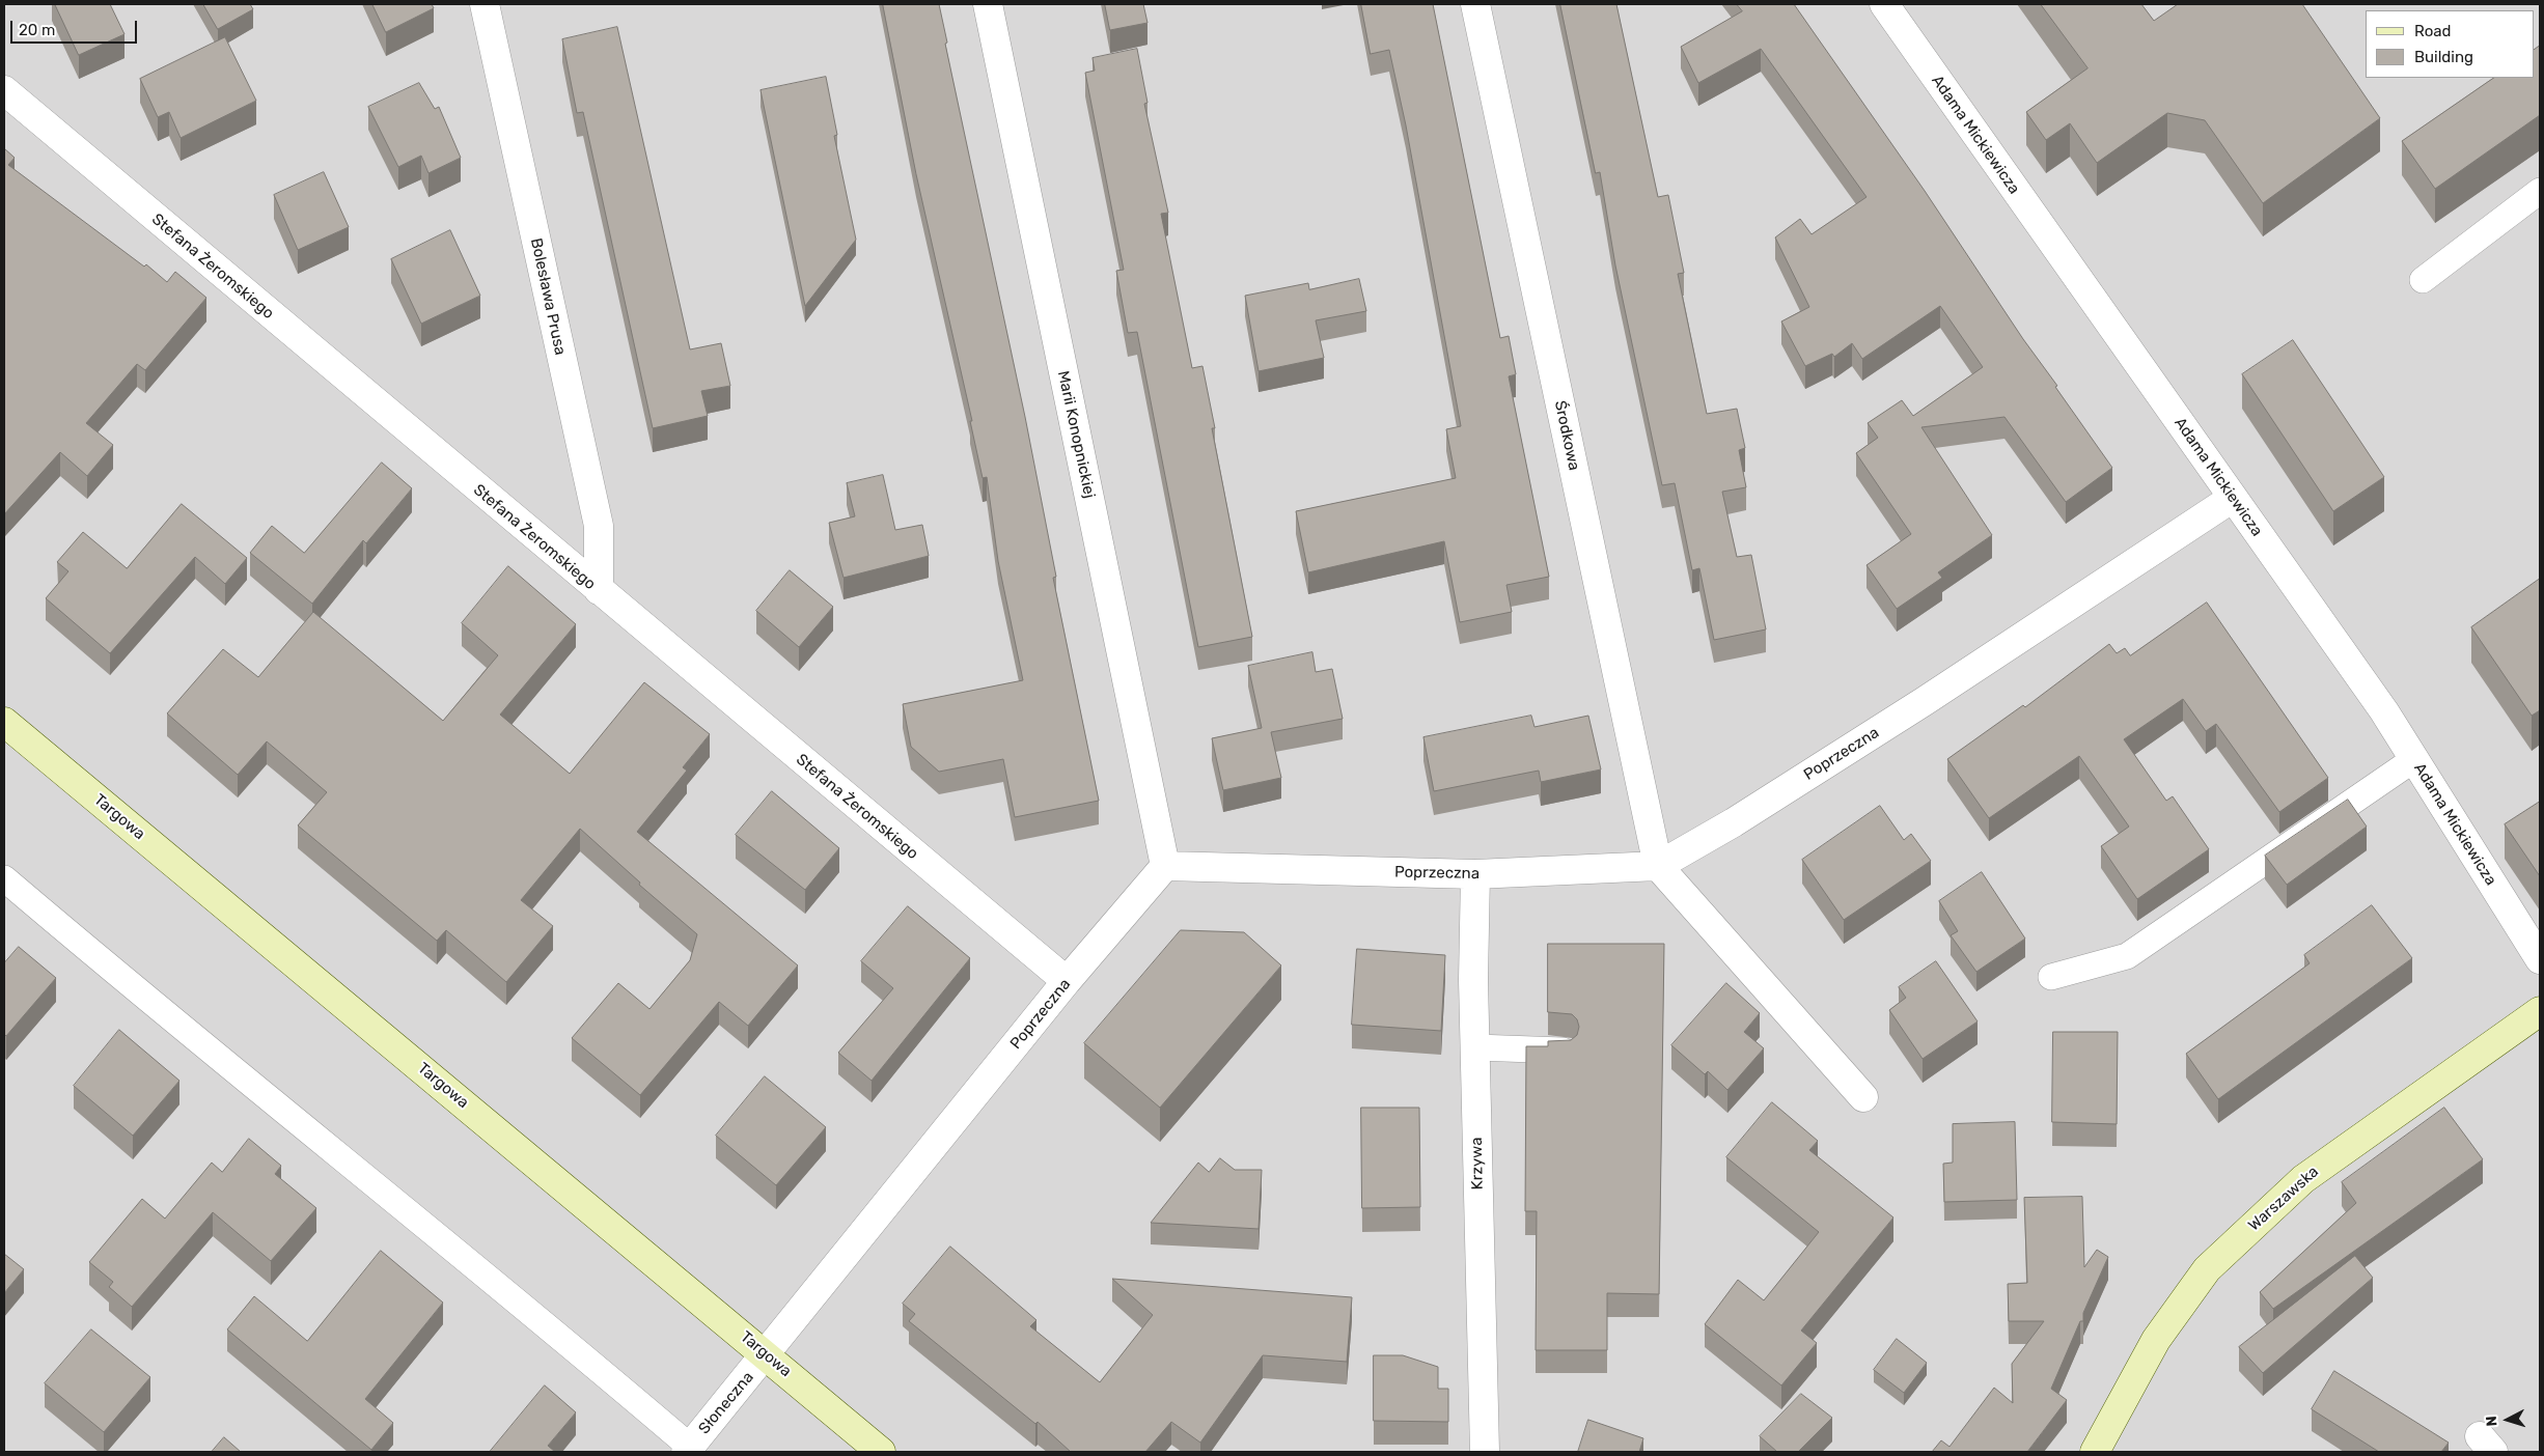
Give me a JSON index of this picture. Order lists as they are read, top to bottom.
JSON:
{
  "streets": {
    "main road": ["Targowa", "Warszawska"],
    "street": [
      "Adama Mickiewicza",
      "Stefana Żeromskiego",
      "Bolesława Prusa",
      "Marii Konopnickiej",
      "Środkowa",
      "Poprzeczna",
      "Krzywa",
      "Słoneczna"
    ]
  },
  "crossings": [
    ["Adama Mickiewicza", "Poprzeczna"],
    ["Stefana Żeromskiego", "Bolesława Prusa"],
    ["Stefana Żeromskiego", "Poprzeczna"],
    ["Marii Konopnickiej", "Poprzeczna"],
    ["Środkowa", "Poprzeczna"],
    ["Poprzeczna", "Targowa"],
    ["Poprzeczna", "Krzywa"],
    ["Poprzeczna", "Słoneczna"],
    ["Targowa", "Słoneczna"]
  ],
  "legend": ["Road", "Building"],
  "scale_bar": "20 m",
  "north": "left"
}
